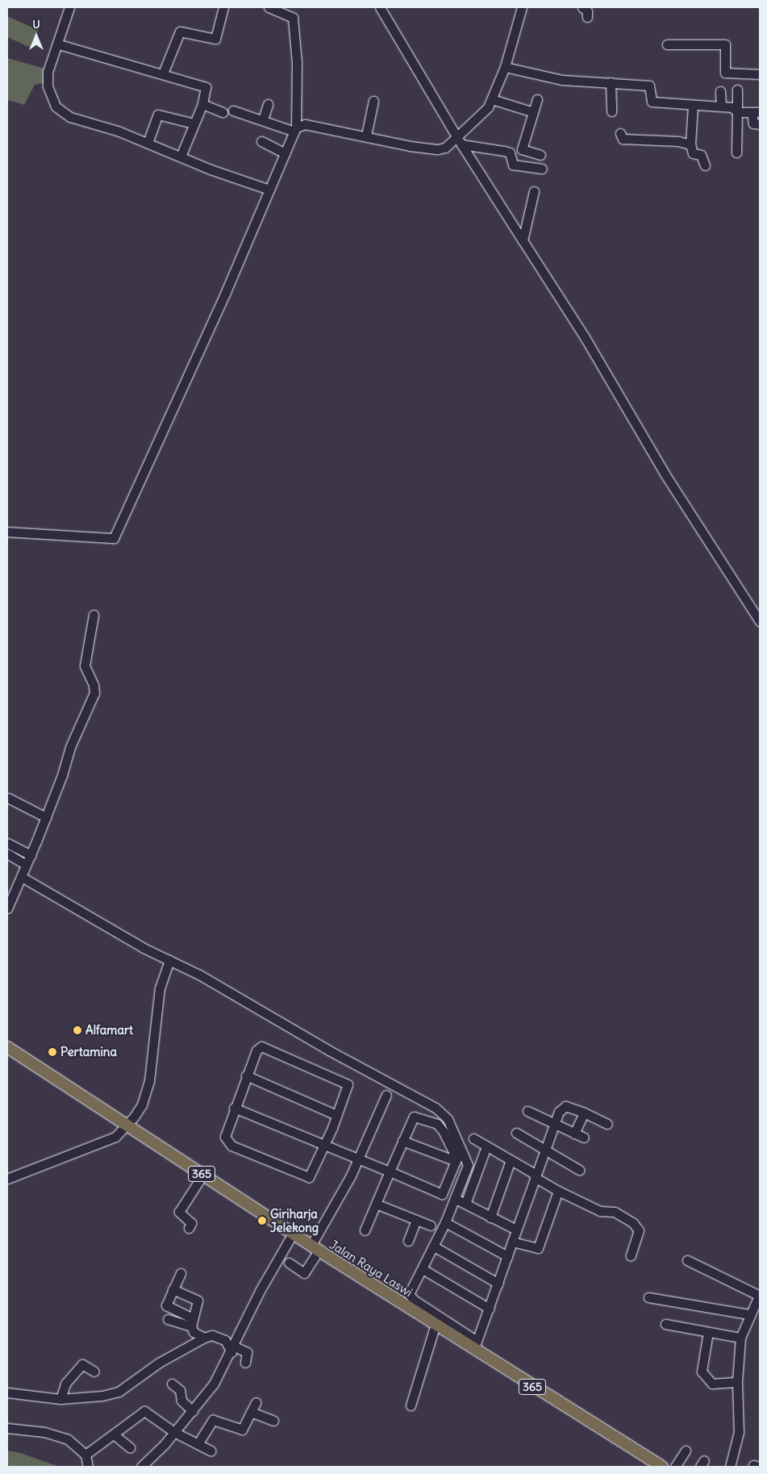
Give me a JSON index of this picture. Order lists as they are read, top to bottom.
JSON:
{
  "streets": {
    "main road": ["365", "Jalan Raya Laswi"]
  },
  "places": ["Alfamart", "Pertamina", "Giriharja Jelekong"],
  "north": "top"
}
